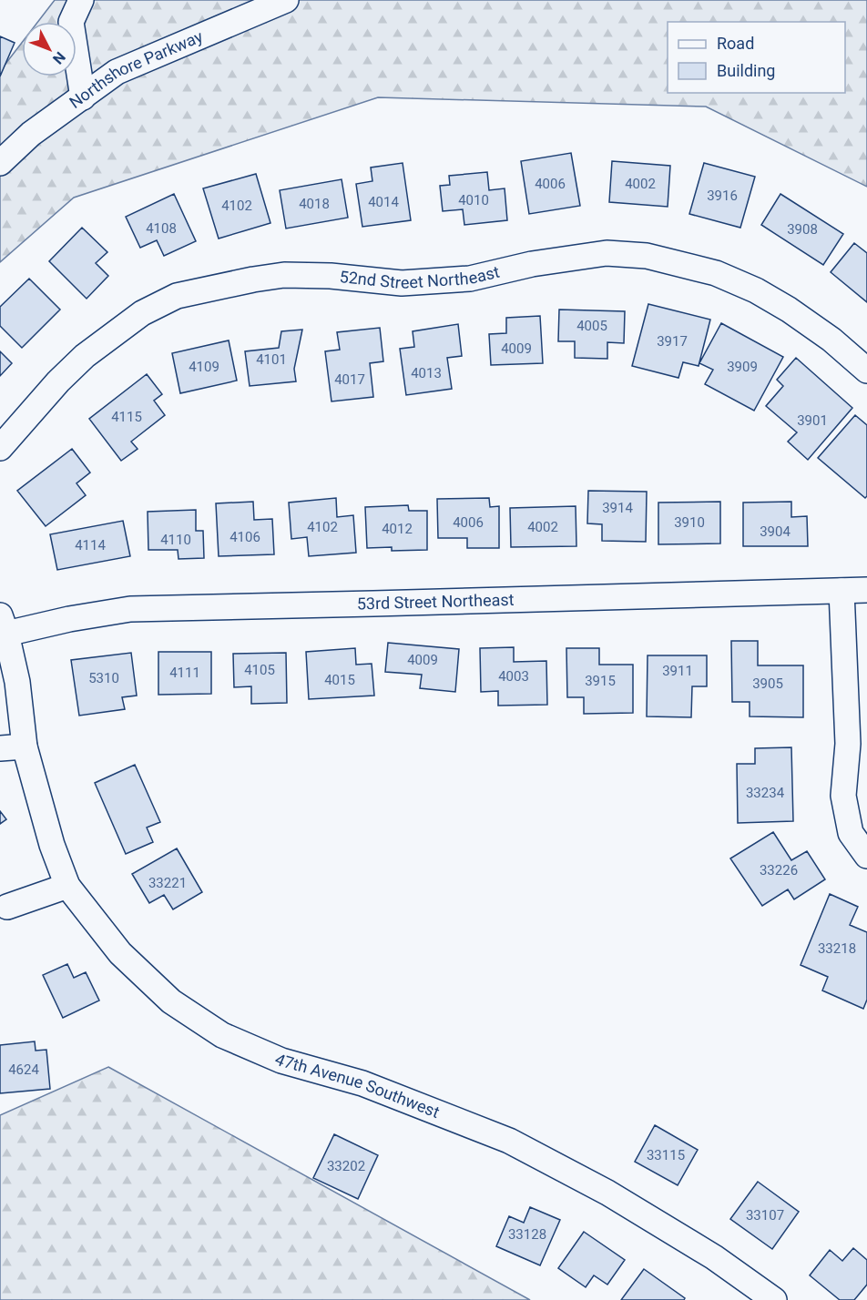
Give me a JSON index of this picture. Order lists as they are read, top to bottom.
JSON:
{
  "streets": {
    "street": [
      "Northshore Parkway",
      "52nd Street Northeast",
      "53rd Street Northeast",
      "47th Avenue Southwest"
    ]
  },
  "crossings": [
    ["53rd Street Northeast", "47th Avenue Southwest"]
  ],
  "house_numbers": [
    "4006",
    "4002",
    "3916",
    "4010",
    "4014",
    "4018",
    "4102",
    "4108",
    "3908",
    "4005",
    "3917",
    "4009",
    "4101",
    "4109",
    "3909",
    "4013",
    "4017",
    "4115",
    "3901",
    "3914",
    "4006",
    "3910",
    "4102",
    "4002",
    "4012",
    "3904",
    "4106",
    "4110",
    "4114",
    "4009",
    "4105",
    "3911",
    "4111",
    "4003",
    "5310",
    "4015",
    "3915",
    "3905",
    "33234",
    "33226",
    "33221",
    "33218",
    "4624",
    "33115",
    "33202",
    "33107",
    "33128"
  ],
  "legend": ["Road", "Building"],
  "north": "bottom right"
}
